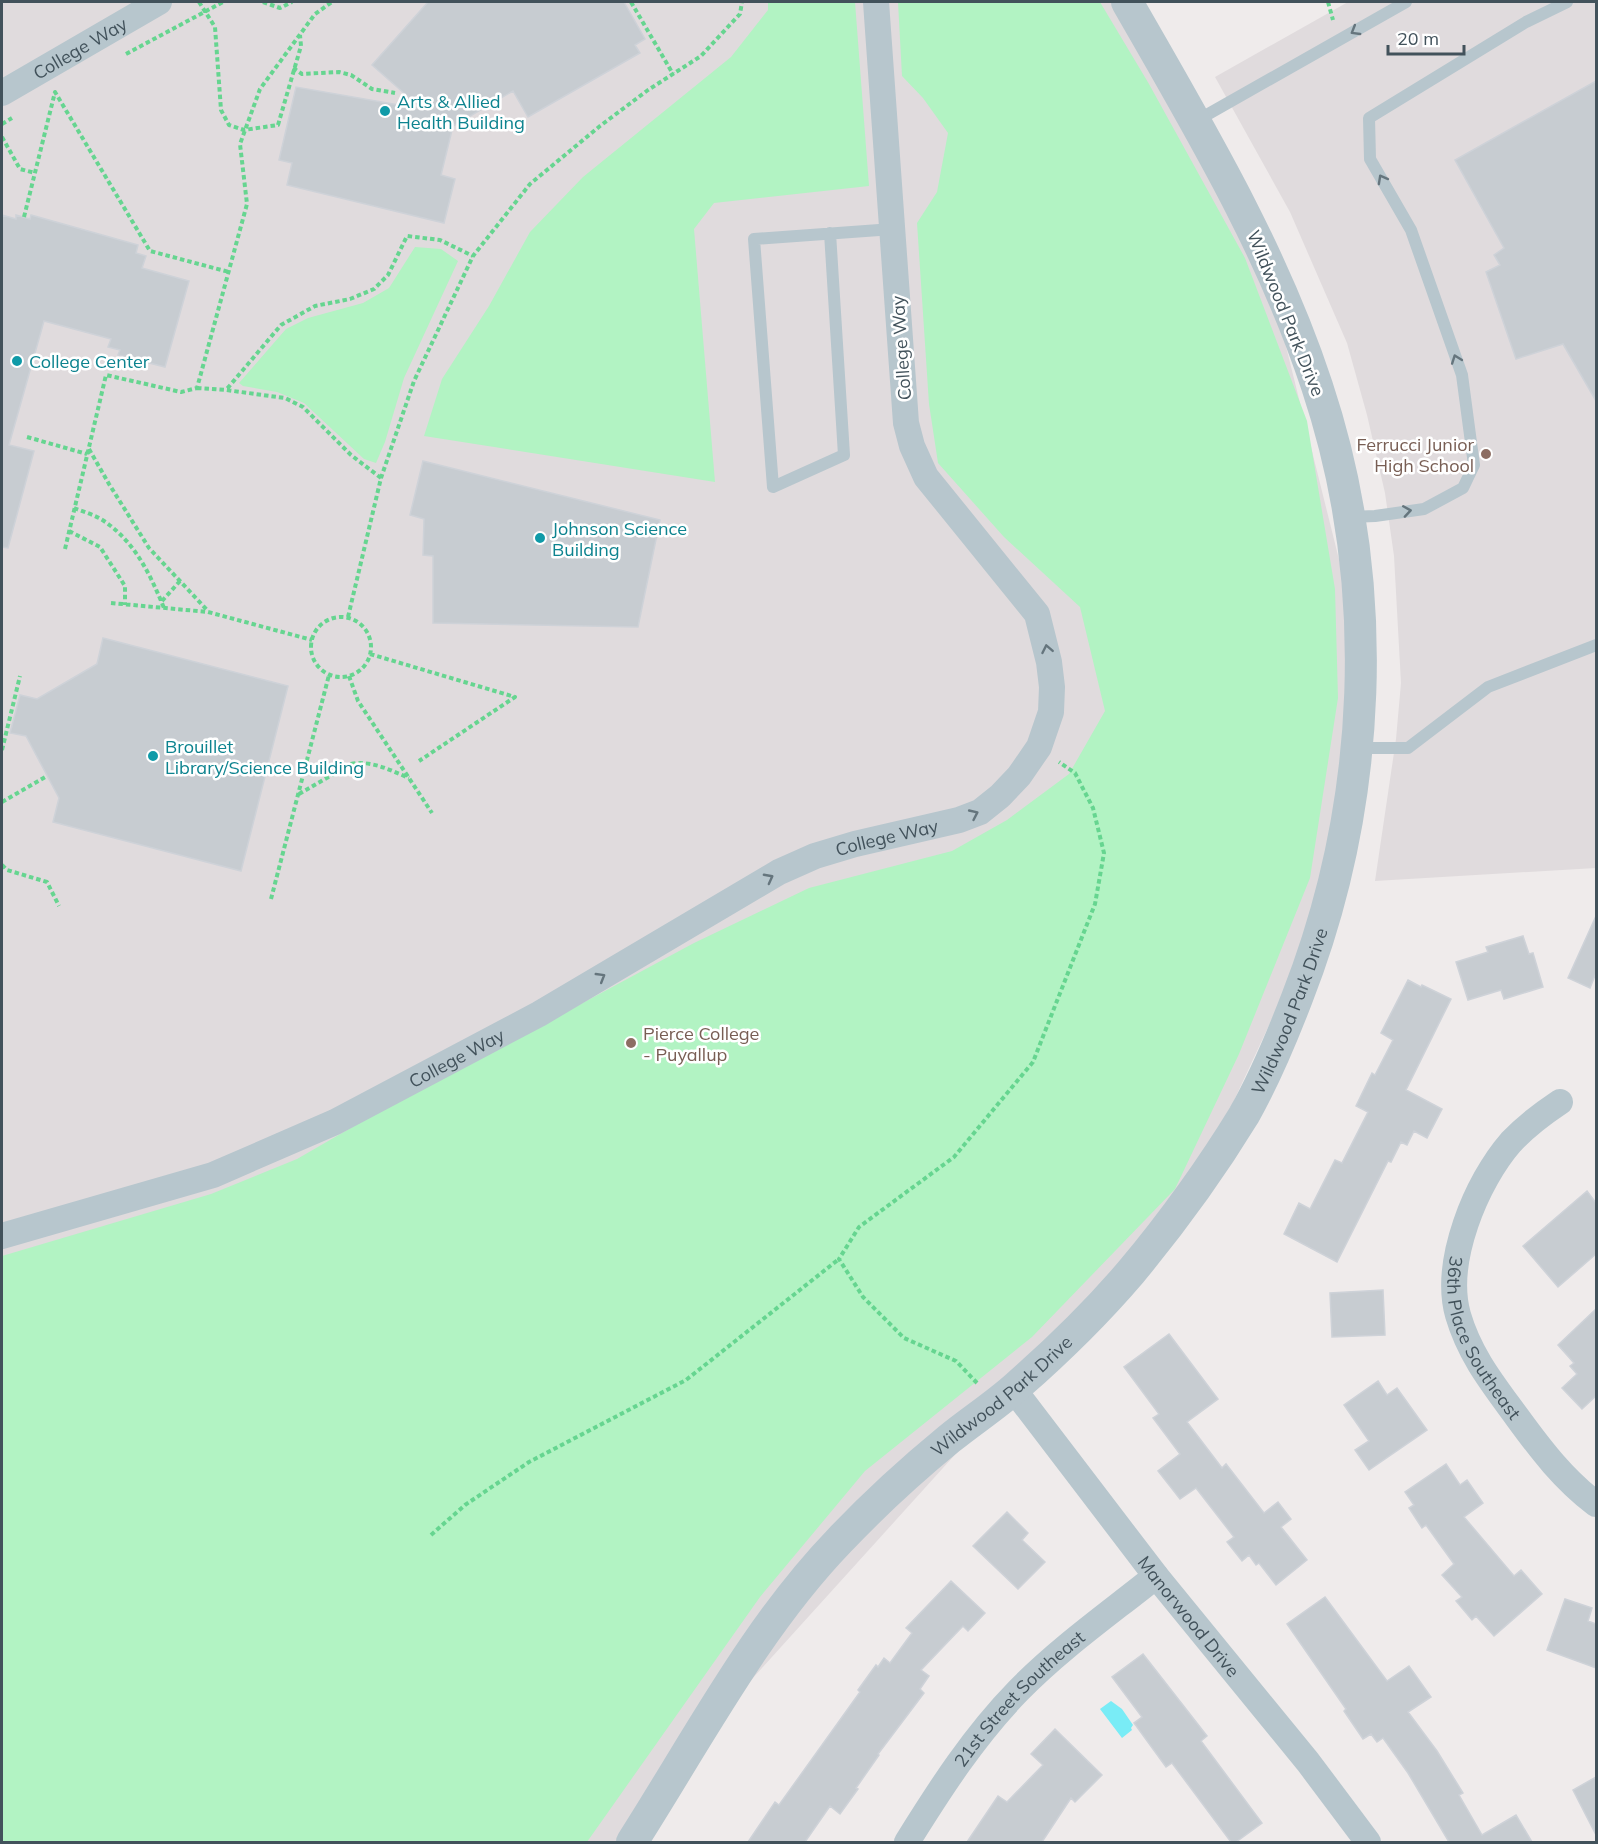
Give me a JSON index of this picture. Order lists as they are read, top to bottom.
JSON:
{
  "streets": {
    "street": [
      "College Way",
      "Wildwood Park Drive",
      "36th Place Southeast",
      "Manorwood Drive",
      "21st Street Southeast"
    ]
  },
  "crossings": [
    ["Wildwood Park Drive", "Manorwood Drive"],
    ["Manorwood Drive", "21st Street Southeast"]
  ],
  "places": [
    "Arts & Allied Health Building",
    "College Center",
    "Ferrucci Junior High School",
    "Johnson Science Building",
    "Brouillet Library/Science Building",
    "Pierce College - Puyallup"
  ],
  "scale_bar": "20 m"
}
